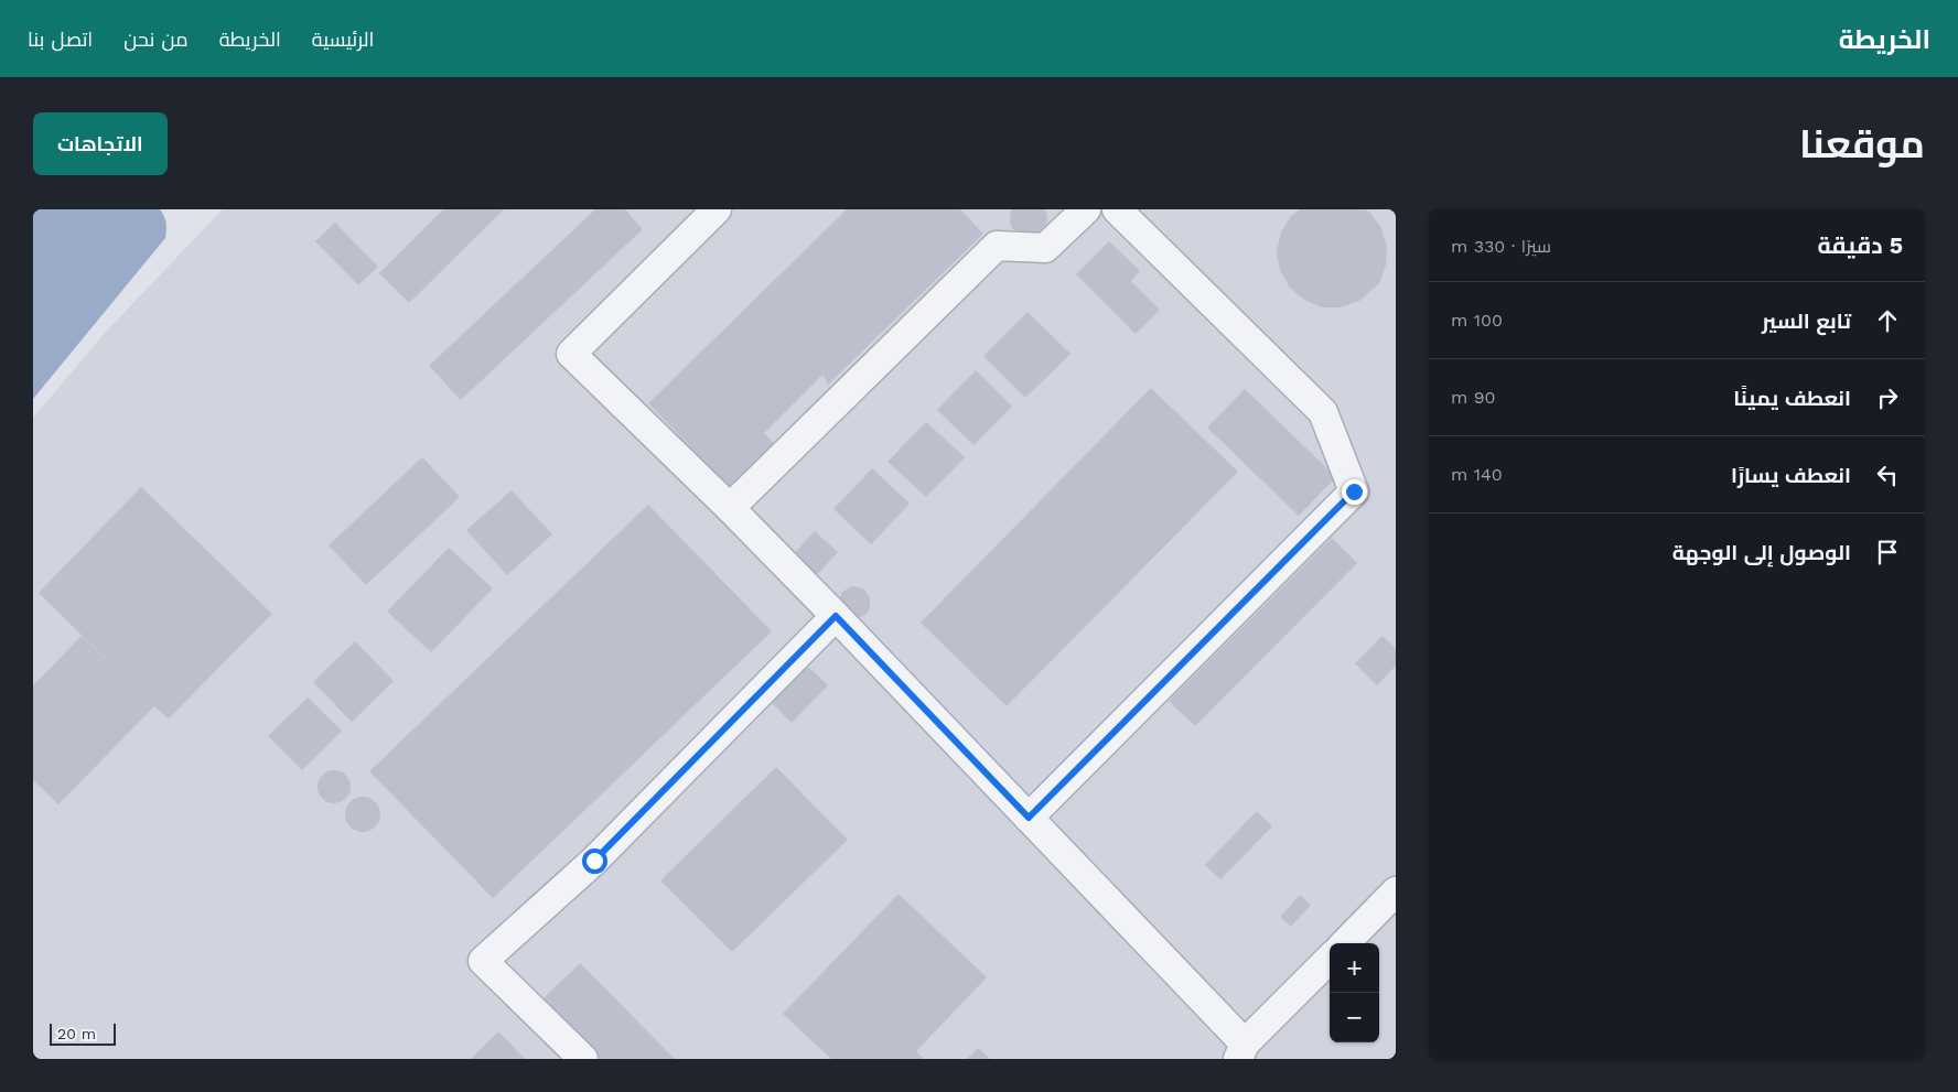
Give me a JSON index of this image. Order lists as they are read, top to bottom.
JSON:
{
  "scale_bar": "20 m",
  "page": {
    "header": "الخريطة",
    "nav": [
      "الرئيسية",
      "الخريطة",
      "من نحن",
      "اتصل بنا"
    ],
    "title": "موقعنا",
    "buttons": "الاتجاهات",
    "heading": ["5 دقيقة", "سيرًا · 330 m"],
    "list": [
      ["تابع السير", "100 m"],
      ["انعطف يمينًا", "90 m"],
      ["انعطف يسارًا", "140 m"],
      "الوصول إلى الوجهة"
    ],
    "map_buttons": ["+", "−"],
    "scale": "20 m"
  }
}
